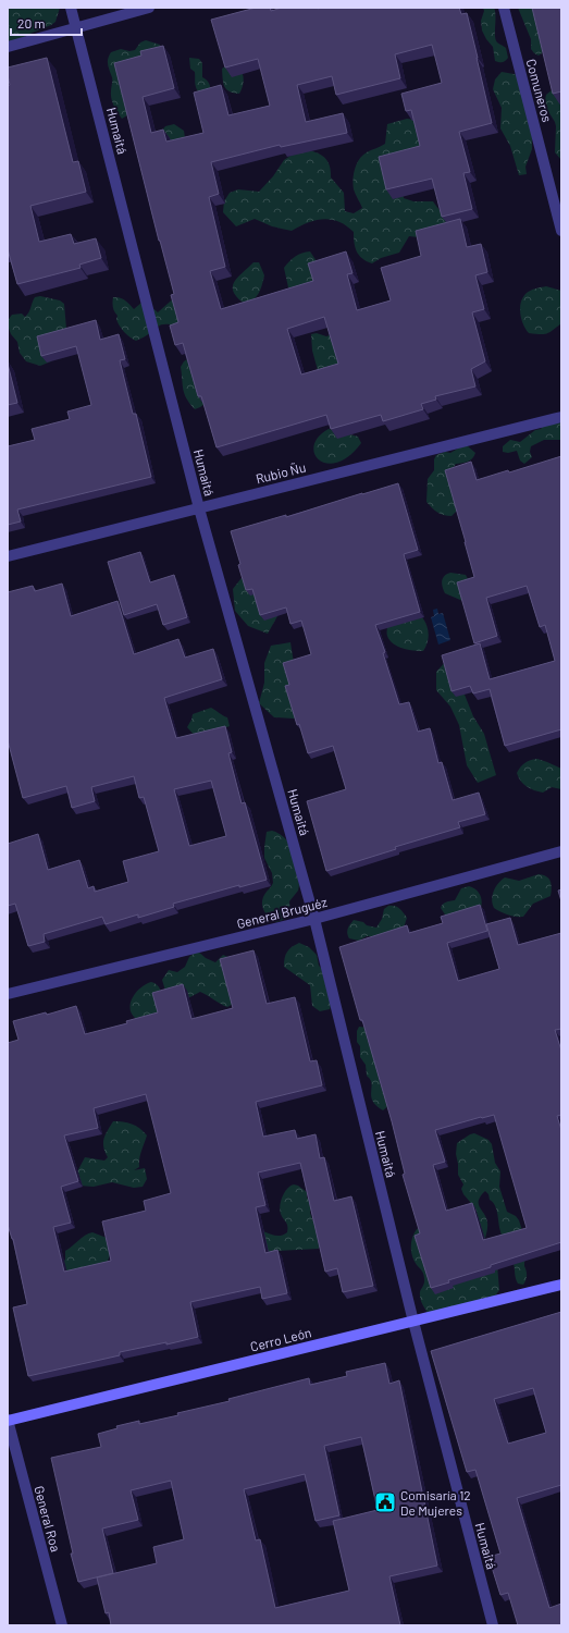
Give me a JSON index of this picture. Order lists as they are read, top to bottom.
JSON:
{
  "streets": {
    "street": [
      "Comuneros",
      "Humaitá",
      "Rubio Ñu",
      "General Bruguéz",
      "Cerro León",
      "General Roa"
    ]
  },
  "crossings": [
    ["Humaitá", "Rubio Ñu"],
    ["Humaitá", "General Bruguéz"],
    ["Humaitá", "Cerro León"],
    ["Cerro León", "General Roa"]
  ],
  "places": {
    "public building": ["Comisaría 12 De Mujeres"]
  },
  "scale_bar": "20 m"
}
